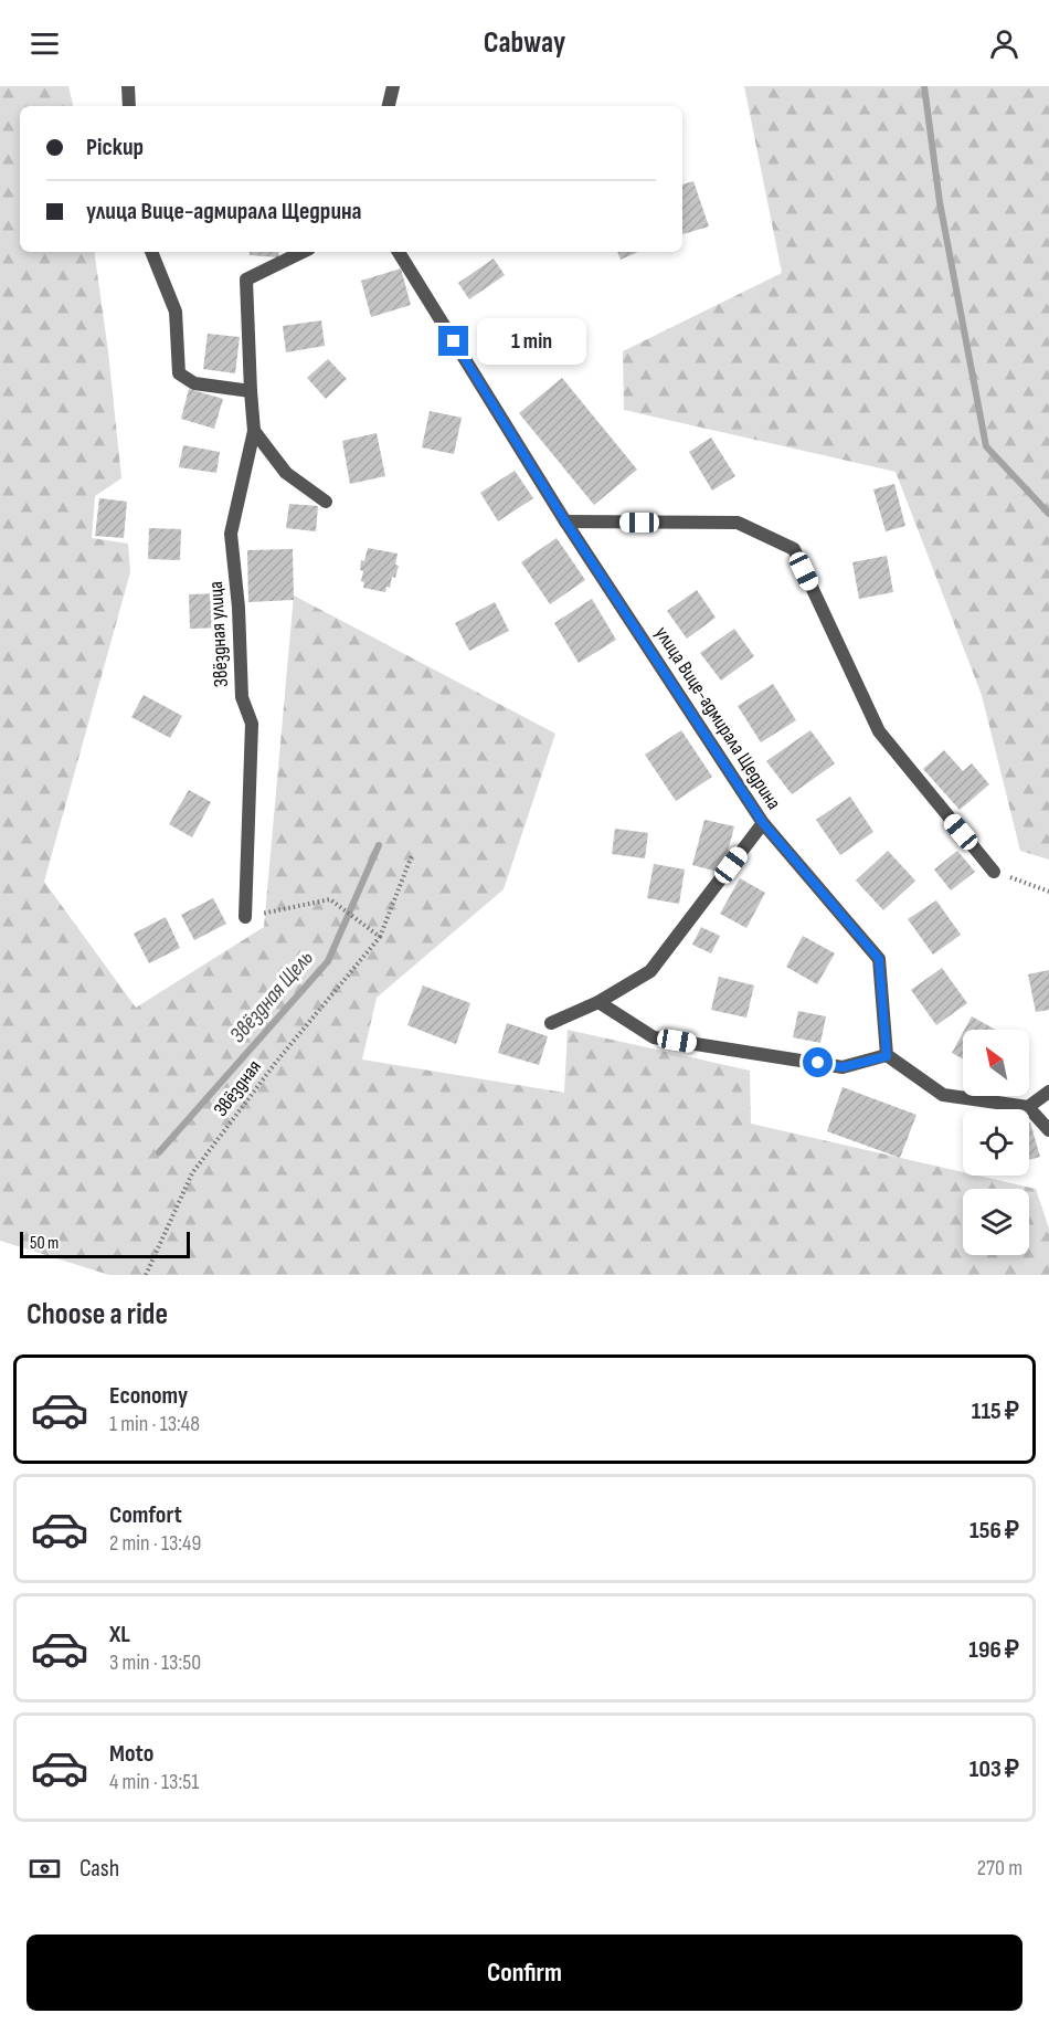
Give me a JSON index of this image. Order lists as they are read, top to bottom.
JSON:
{
  "streets": {
    "street": ["Звёздная улица", "улица Вице-адмирала Щедрина"],
    "path": ["Звёздная"]
  },
  "water": ["Звёздная Щель"],
  "scale_bar": "50 m",
  "north": "top left",
  "page": {
    "header": "Cabway",
    "banner": ["Pickup", "улица Вице-адмирала Щедрина"],
    "bubble": "1 min",
    "scale": "50 m",
    "heading": "Choose a ride",
    "list": [
      {
        "name": "Economy",
        "note": "1 min · 13:48",
        "value": "115 ₽"
      },
      {
        "name": "Comfort",
        "note": "2 min · 13:49",
        "value": "156 ₽"
      },
      {
        "name": "XL",
        "note": "3 min · 13:50",
        "value": "196 ₽"
      },
      {
        "name": "Moto",
        "note": "4 min · 13:51",
        "value": "103 ₽"
      }
    ],
    "pay": ["Cash", "270 m"],
    "buttons": "Confirm"
  }
}
